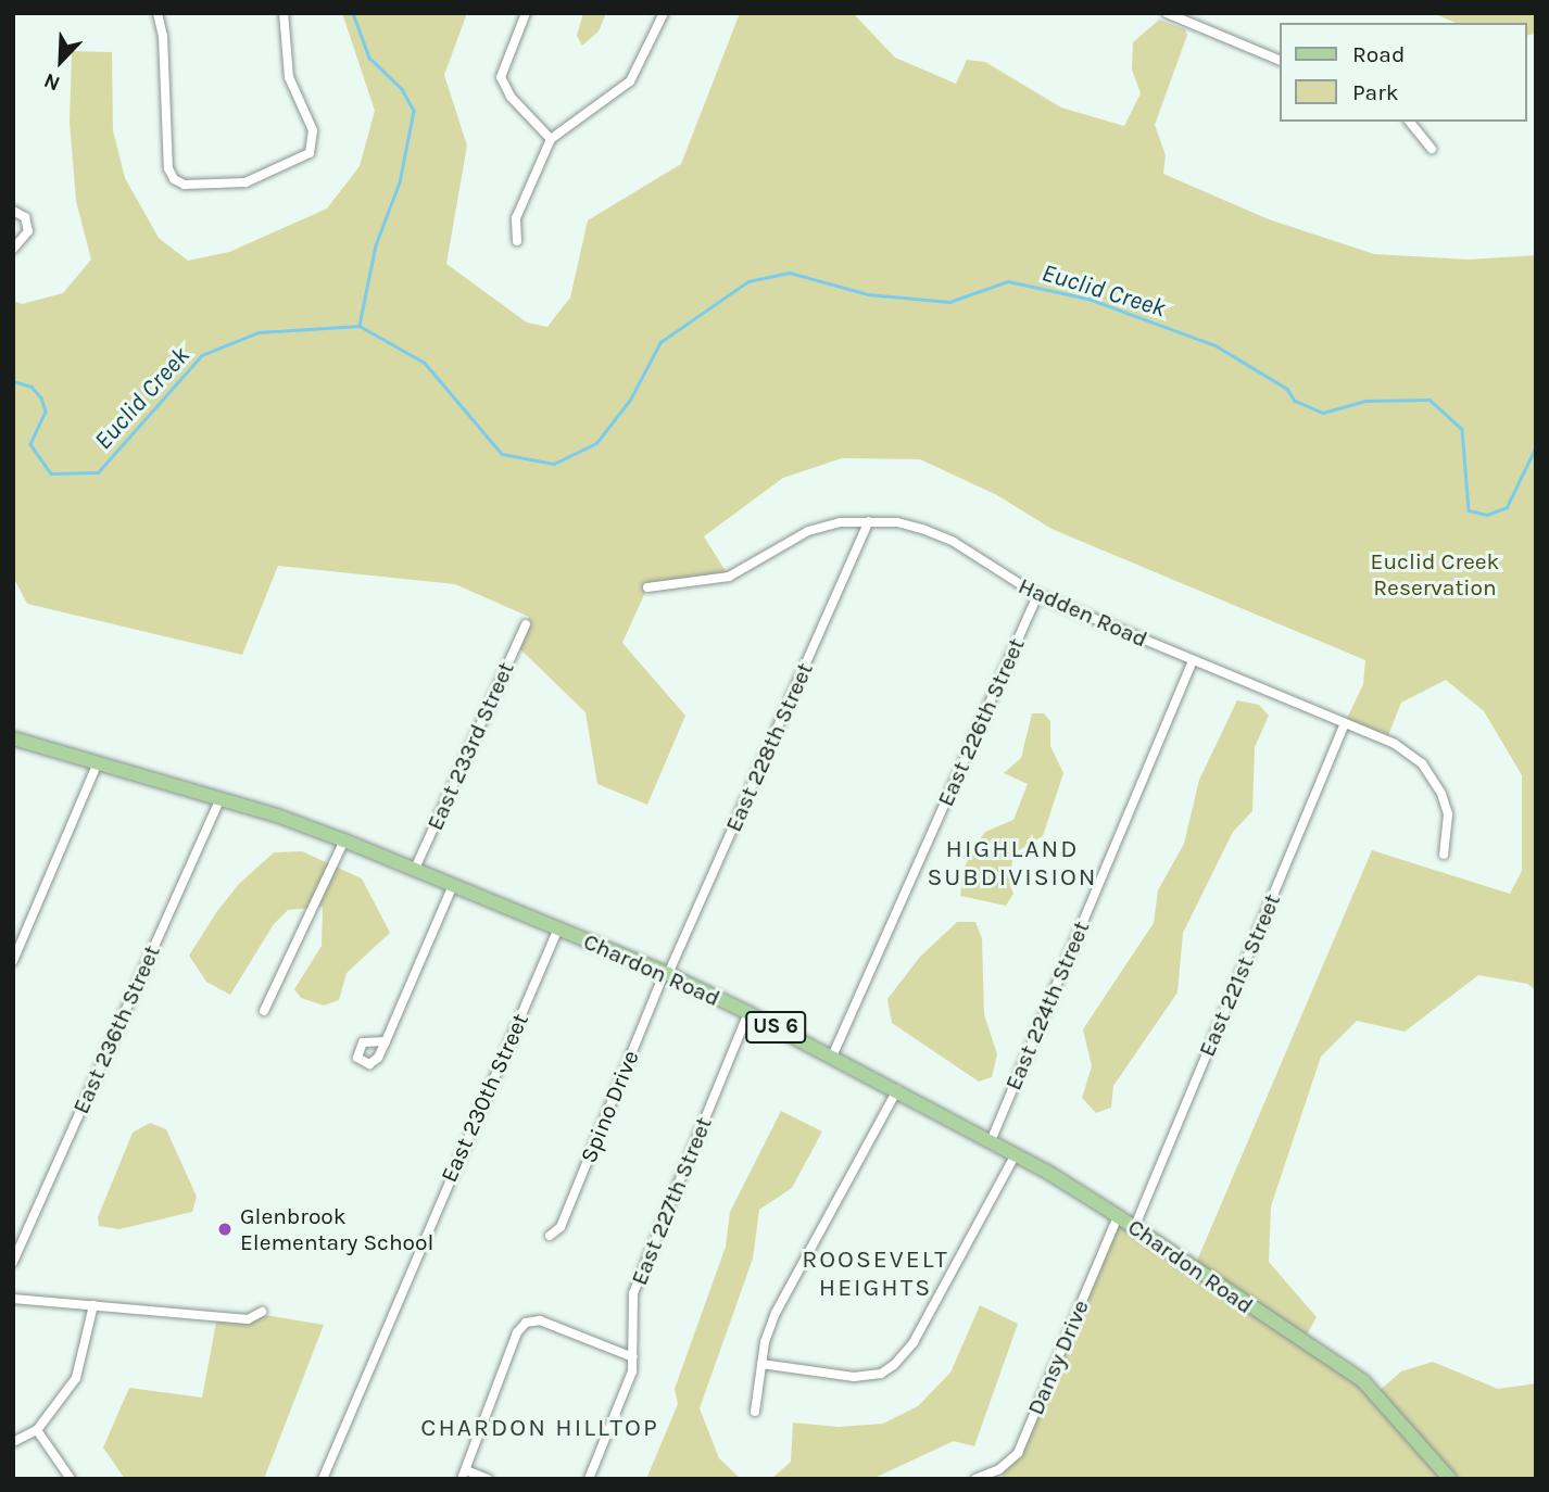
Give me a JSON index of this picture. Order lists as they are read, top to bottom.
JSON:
{
  "streets": {
    "main road": ["Chardon Road", "US 6"],
    "street": [
      "Hadden Road",
      "East 226th Street",
      "East 233rd Street",
      "East 228th Street",
      "East 221st Street",
      "East 224th Street",
      "East 236th Street",
      "East 230th Street",
      "Spino Drive",
      "East 227th Street",
      "Dansy Drive"
    ]
  },
  "crossings": [
    ["Hadden Road", "East 226th Street"],
    ["Hadden Road", "East 228th Street"],
    ["Hadden Road", "East 221st Street"],
    ["Hadden Road", "East 224th Street"],
    ["East 226th Street", "Chardon Road"],
    ["East 233rd Street", "Chardon Road"],
    ["East 228th Street", "Chardon Road"],
    ["East 228th Street", "Spino Drive"],
    ["Chardon Road", "East 221st Street"],
    ["Chardon Road", "East 224th Street"],
    ["Chardon Road", "East 236th Street"],
    ["Chardon Road", "East 230th Street"],
    ["Chardon Road", "Spino Drive"],
    ["Chardon Road", "East 227th Street"],
    ["Chardon Road", "Dansy Drive"]
  ],
  "districts": ["HIGHLAND SUBDIVISION", "ROOSEVELT HEIGHTS", "CHARDON HILLTOP"],
  "water": ["Euclid Creek"],
  "parks": ["Euclid Creek Reservation"],
  "places": ["Glenbrook Elementary School"],
  "legend": ["Road", "Park"],
  "north": "bottom left"
}
